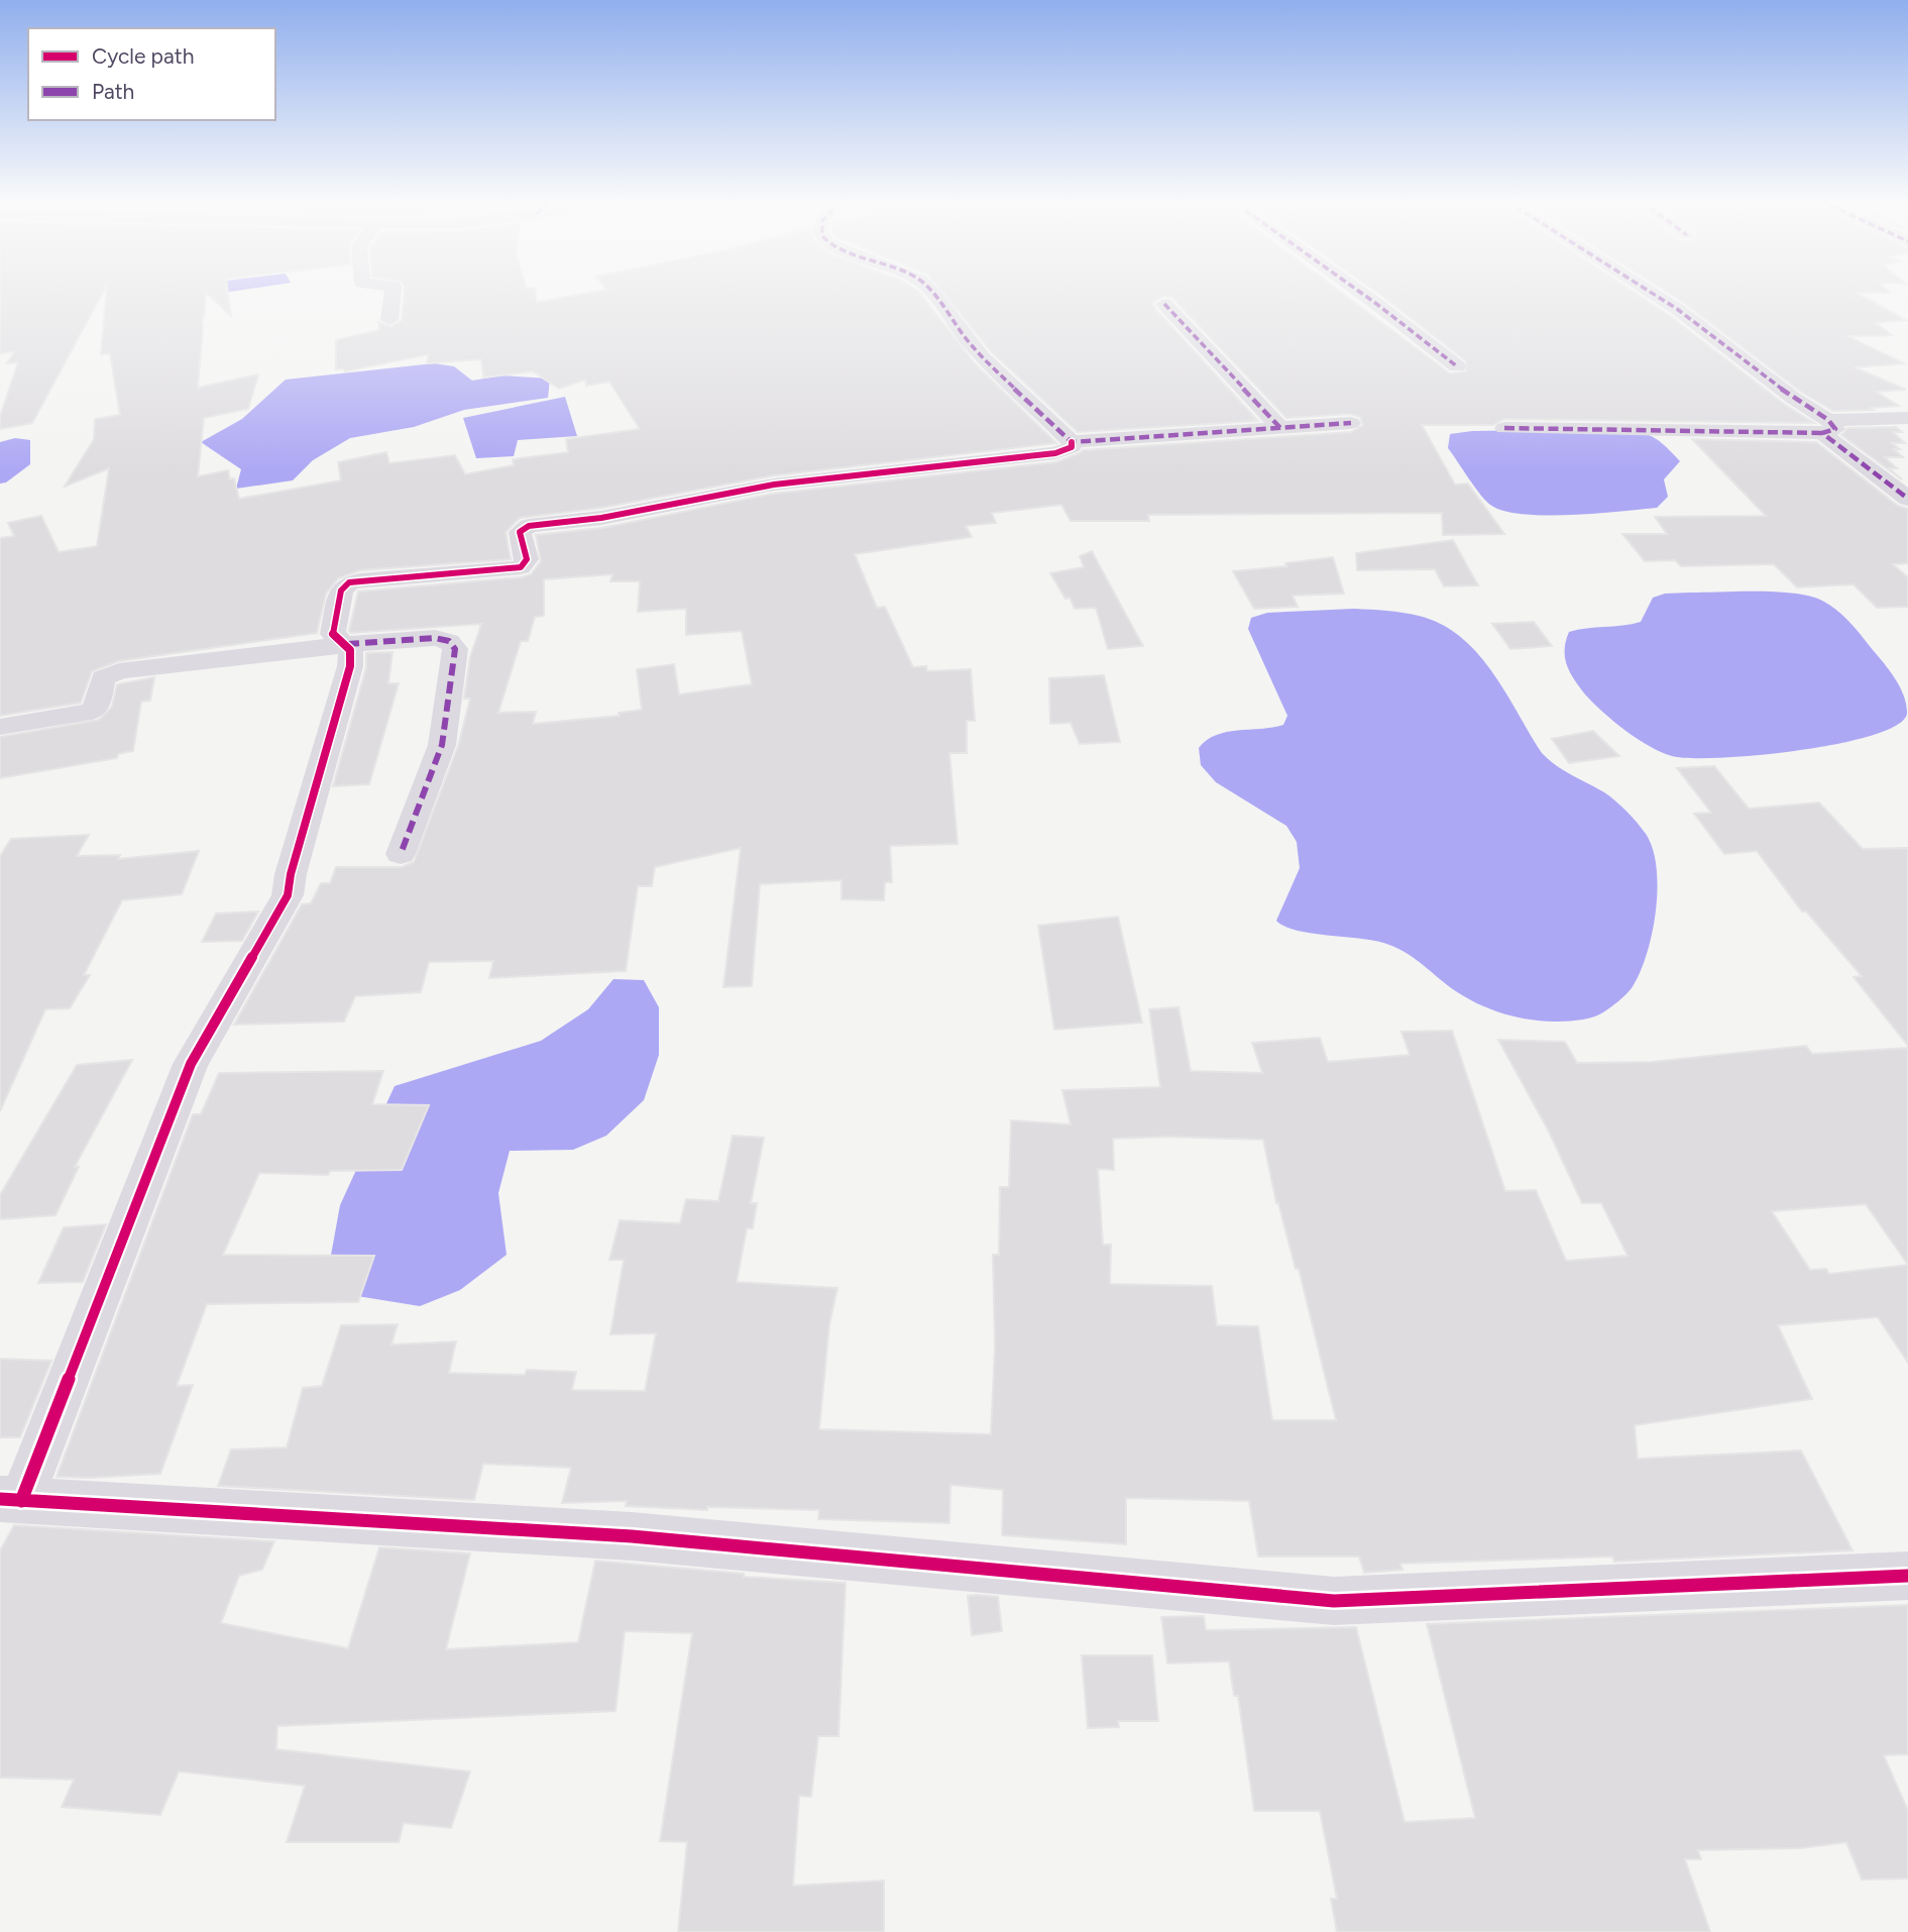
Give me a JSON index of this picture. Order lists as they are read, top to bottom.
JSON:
{
  "legend": ["Cycle path", "Path"]
}
